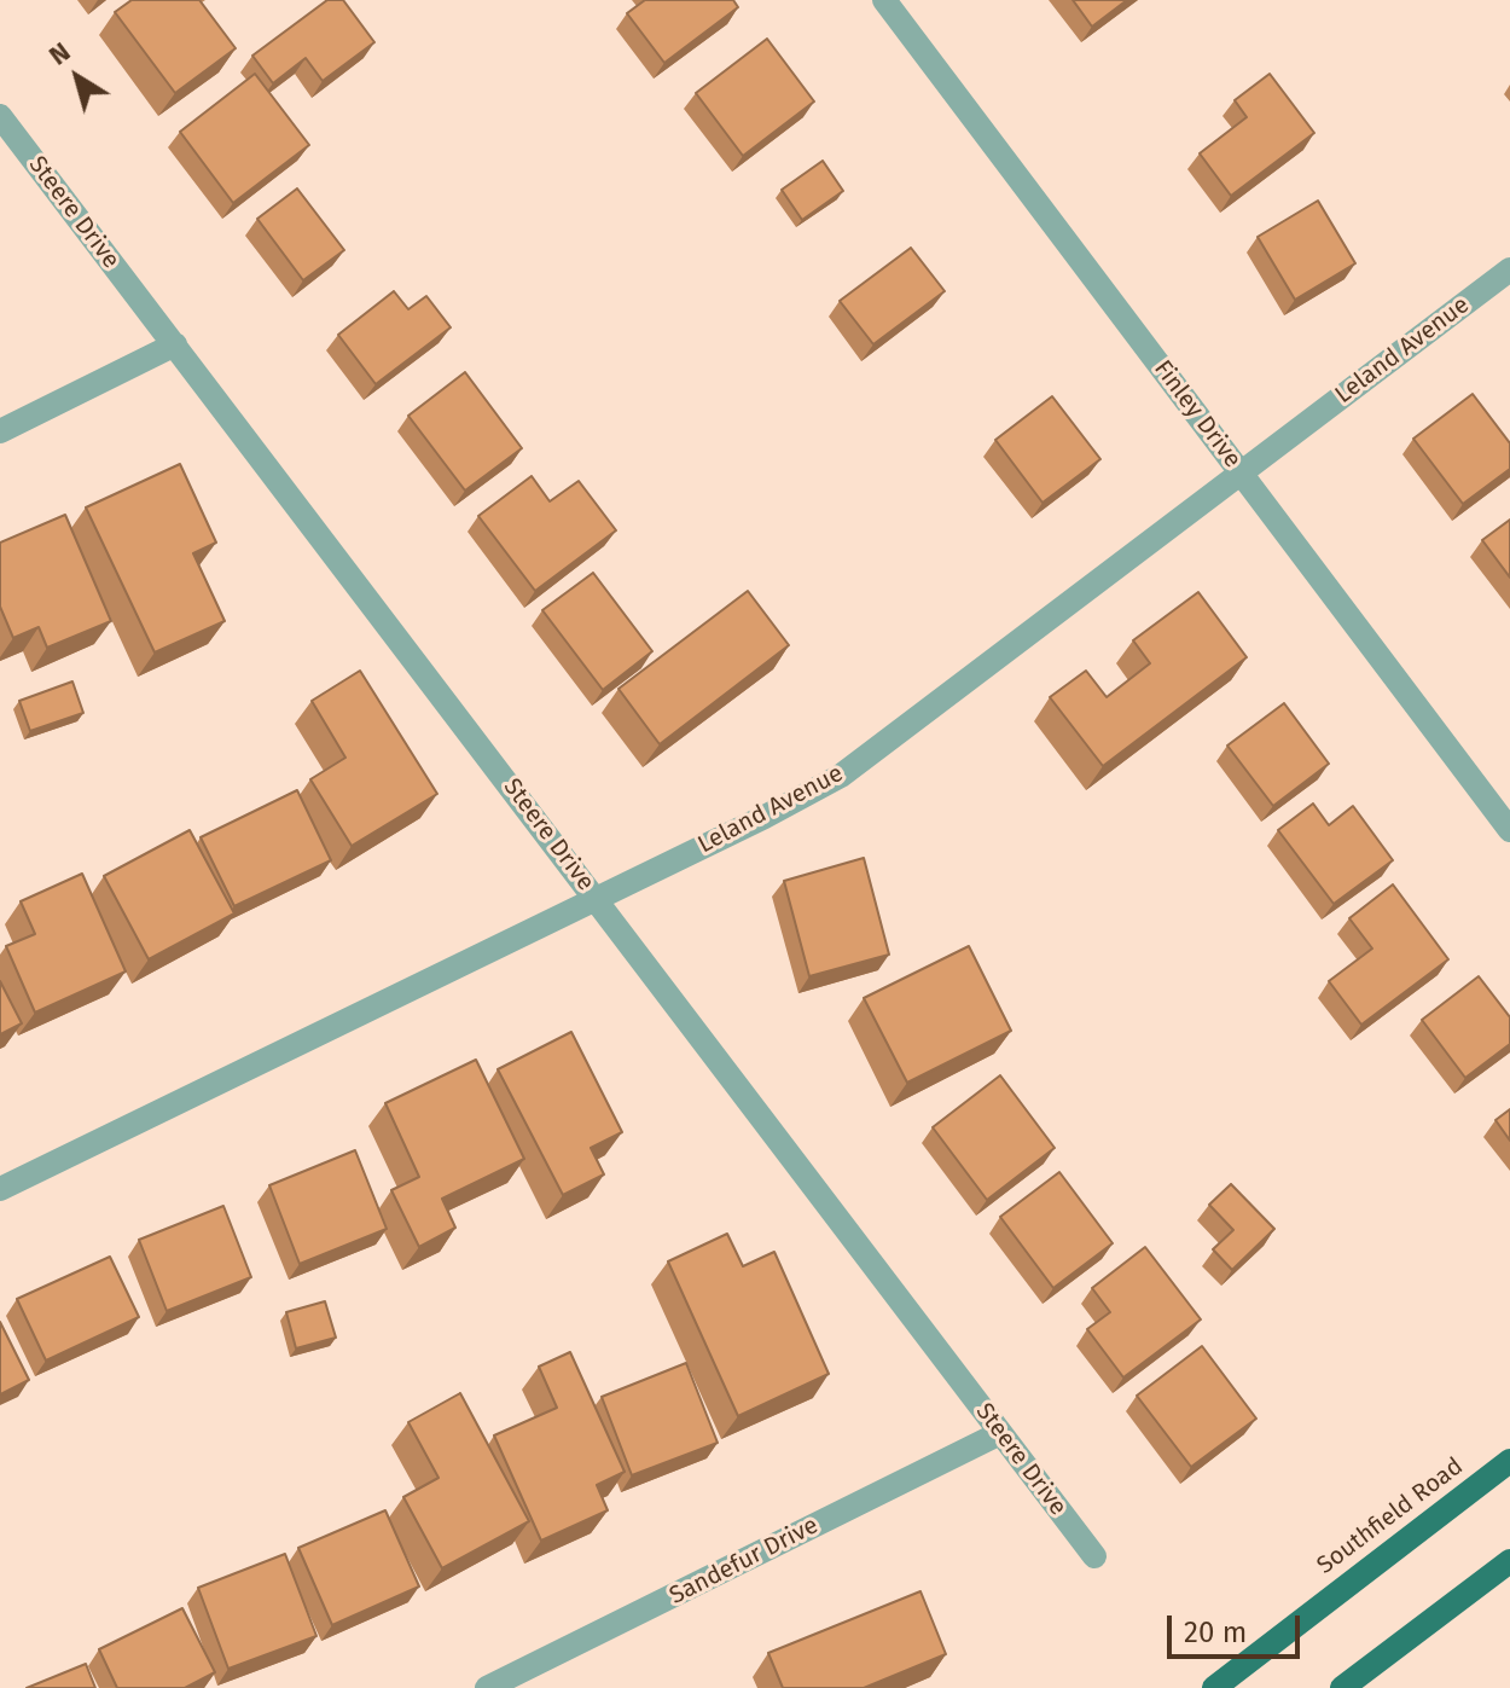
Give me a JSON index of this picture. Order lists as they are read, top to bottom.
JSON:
{
  "streets": {
    "main road": ["Southfield Road"],
    "street": [
      "Steere Drive",
      "Leland Avenue",
      "Finley Drive",
      "Sandefur Drive"
    ]
  },
  "crossings": [
    ["Steere Drive", "Leland Avenue"],
    ["Steere Drive", "Sandefur Drive"],
    ["Leland Avenue", "Finley Drive"]
  ],
  "scale_bar": "20 m",
  "north": "top left"
}
